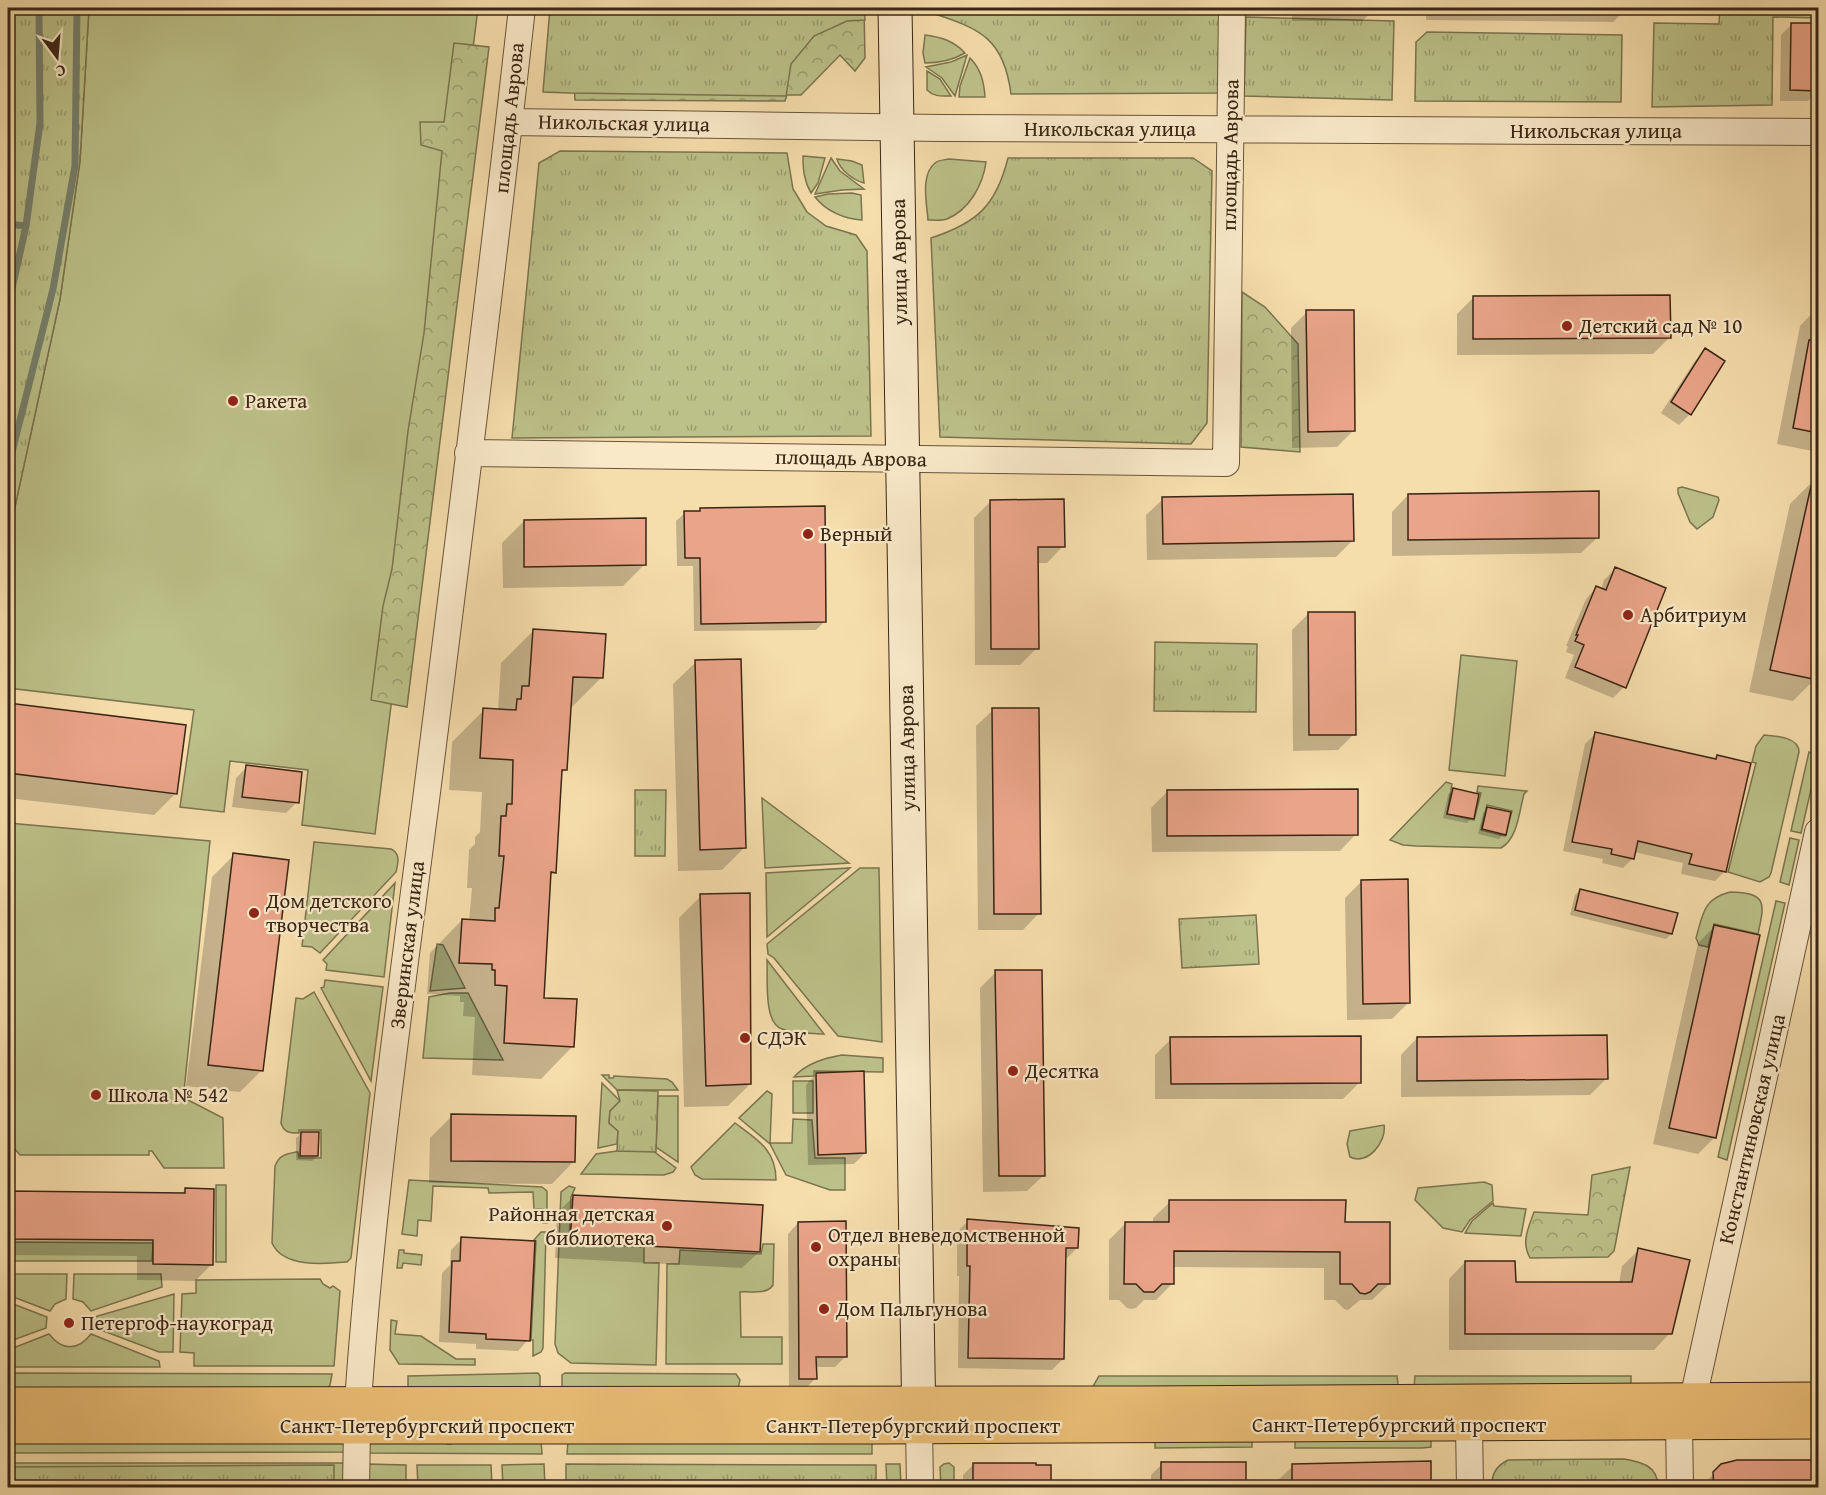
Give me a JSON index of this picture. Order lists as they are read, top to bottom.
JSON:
{
  "streets": {
    "main road": ["Санкт-Петербургский проспект"],
    "street": [
      "площадь Аврова",
      "Никольская улица",
      "улица Аврова",
      "Зверинская улица",
      "Константиновская улица"
    ]
  },
  "crossings": [
    ["площадь Аврова", "Никольская улица"],
    ["площадь Аврова", "улица Аврова"],
    ["площадь Аврова", "Зверинская улица"],
    ["Никольская улица", "улица Аврова"],
    ["улица Аврова", "Санкт-Петербургский проспект"],
    ["Зверинская улица", "Санкт-Петербургский проспект"],
    ["Константиновская улица", "Санкт-Петербургский проспект"]
  ],
  "places": [
    "Детский сад № 10",
    "Ракета",
    "Верный",
    "Арбитриум",
    "Дом детского творчества",
    "СДЭК",
    "Десятка",
    "Школа № 542",
    "Районная детская библиотека",
    "Отдел вневедомственной охраны",
    "Дом Пальгунова",
    "Петергоф-наукоград"
  ],
  "north": "bottom"
}
